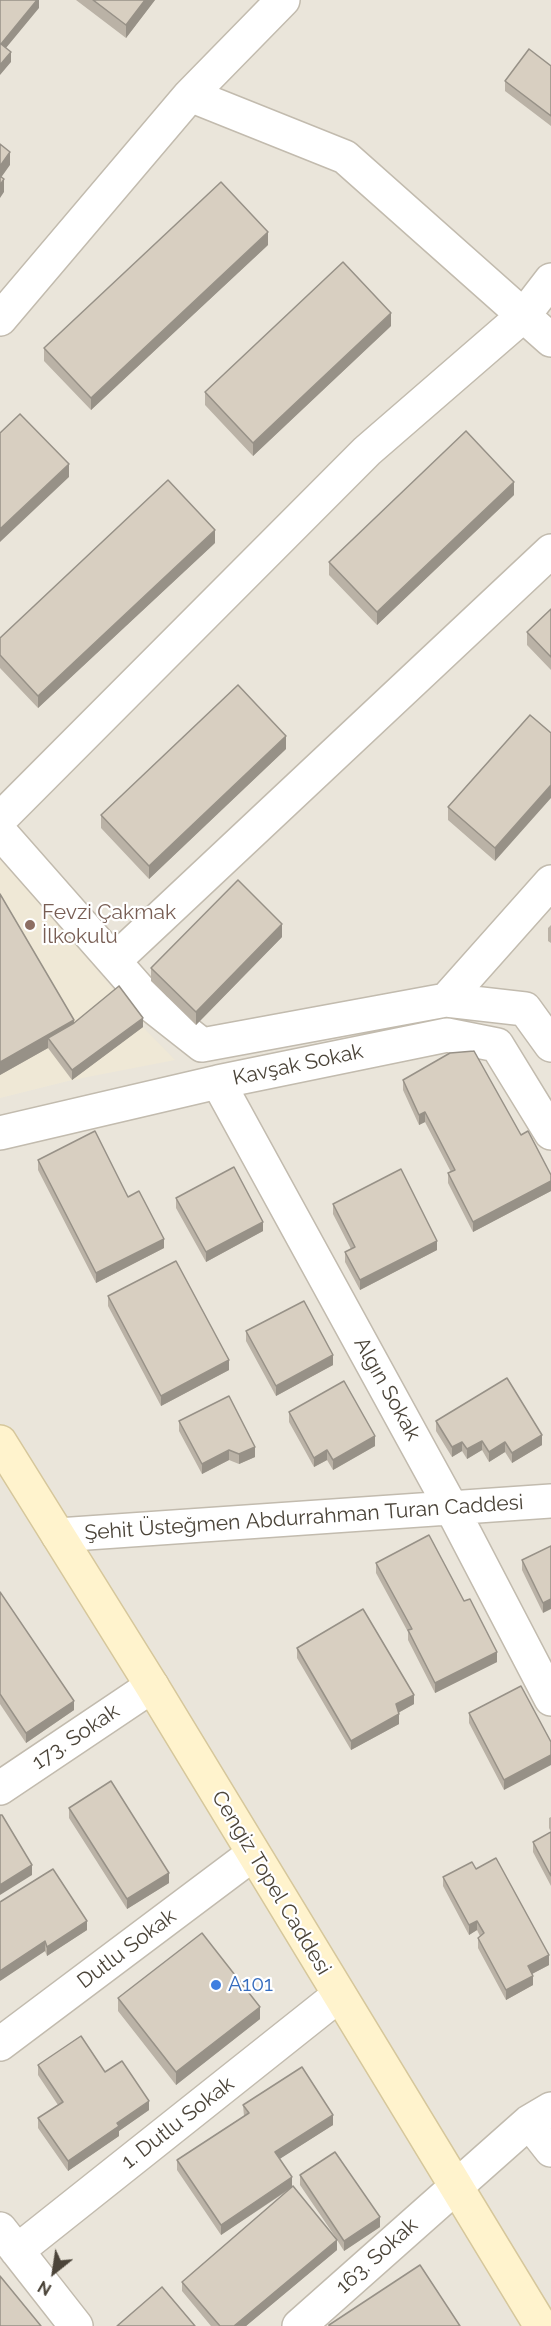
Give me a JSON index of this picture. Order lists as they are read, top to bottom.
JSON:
{
  "streets": {
    "main road": ["Cengiz Topel Caddesi"],
    "street": [
      "Kavşak Sokak",
      "Algın Sokak",
      "Şehit Üsteğmen Abdurrahman Turan Caddesi",
      "173. Sokak",
      "Dutlu Sokak",
      "1. Dutlu Sokak",
      "163. Sokak"
    ]
  },
  "crossings": [
    ["Kavşak Sokak", "Algın Sokak"],
    ["Algın Sokak", "Şehit Üsteğmen Abdurrahman Turan Caddesi"],
    ["Şehit Üsteğmen Abdurrahman Turan Caddesi", "Cengiz Topel Caddesi"],
    ["173. Sokak", "Cengiz Topel Caddesi"],
    ["Cengiz Topel Caddesi", "Dutlu Sokak"],
    ["Cengiz Topel Caddesi", "1. Dutlu Sokak"],
    ["Cengiz Topel Caddesi", "163. Sokak"]
  ],
  "places": ["Fevzi Çakmak İlkokulu", "A101"],
  "north": "bottom left"
}
